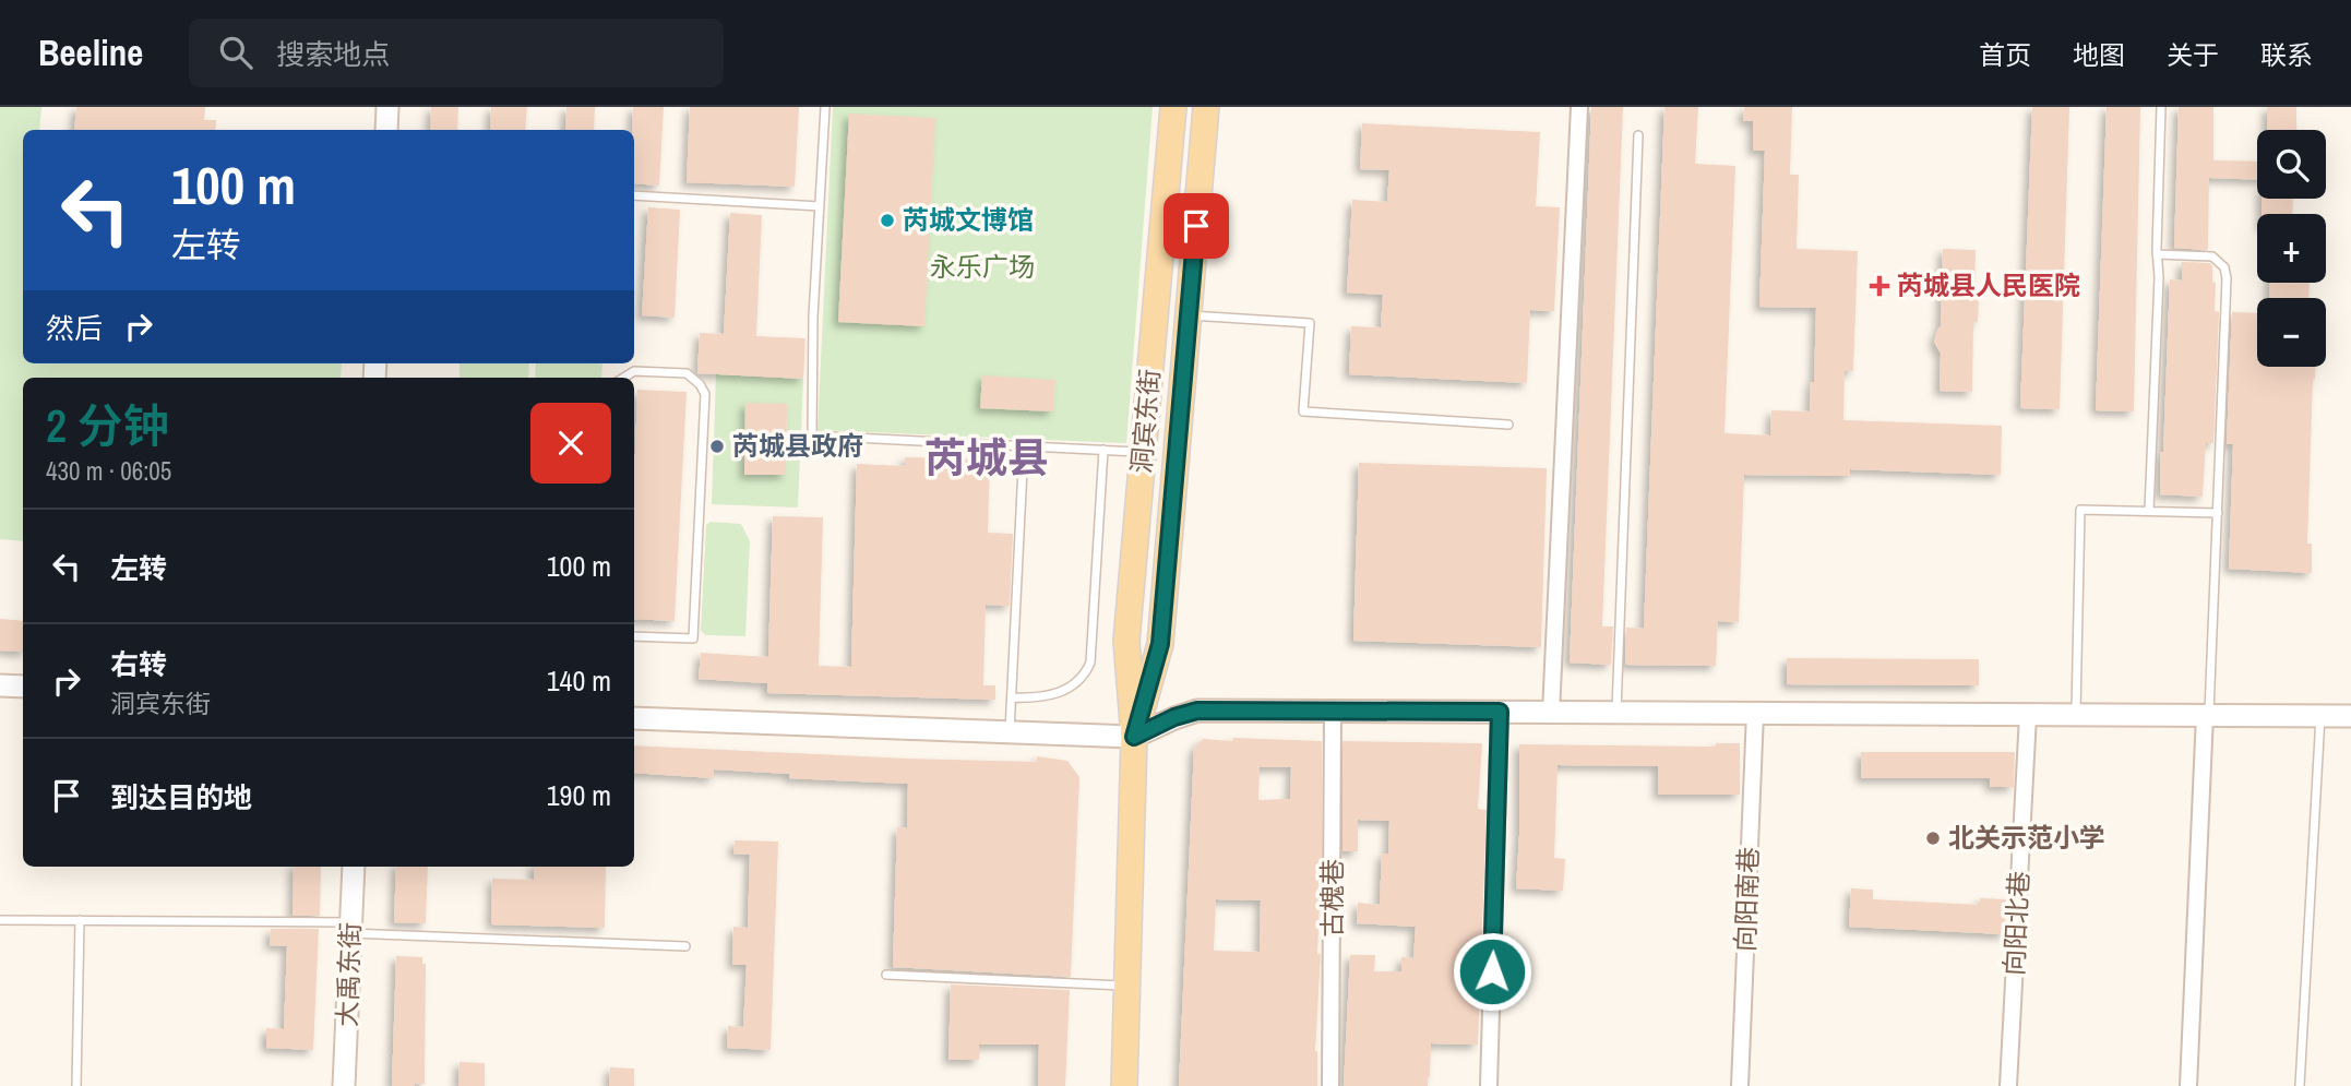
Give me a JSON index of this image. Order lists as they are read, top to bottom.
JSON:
{
  "streets": {
    "main road": ["洞宾东街"],
    "street": [
      "古槐巷",
      "向阳南巷",
      "向阳北巷",
      "大禹东街"
    ]
  },
  "districts": ["芮城县"],
  "parks": ["永乐广场"],
  "places": {
    "other": ["芮城文博馆", "芮城县政府", "北关示范小学"],
    "health": ["芮城县人民医院"]
  },
  "page": {
    "header": "Beeline",
    "search": "搜索地点",
    "nav": [
      "首页",
      "地图",
      "关于",
      "联系"
    ],
    "map_buttons": ["+", "−"],
    "turn": ["100 m", "左转"],
    "then": "然后",
    "heading": ["2 分钟", "430 m · 06:05"],
    "list": [
      {
        "name": "左转",
        "value": "100 m"
      },
      {
        "name": "右转",
        "note": "洞宾东街",
        "value": "140 m"
      },
      {
        "name": "到达目的地",
        "value": "190 m"
      }
    ]
  }
}
